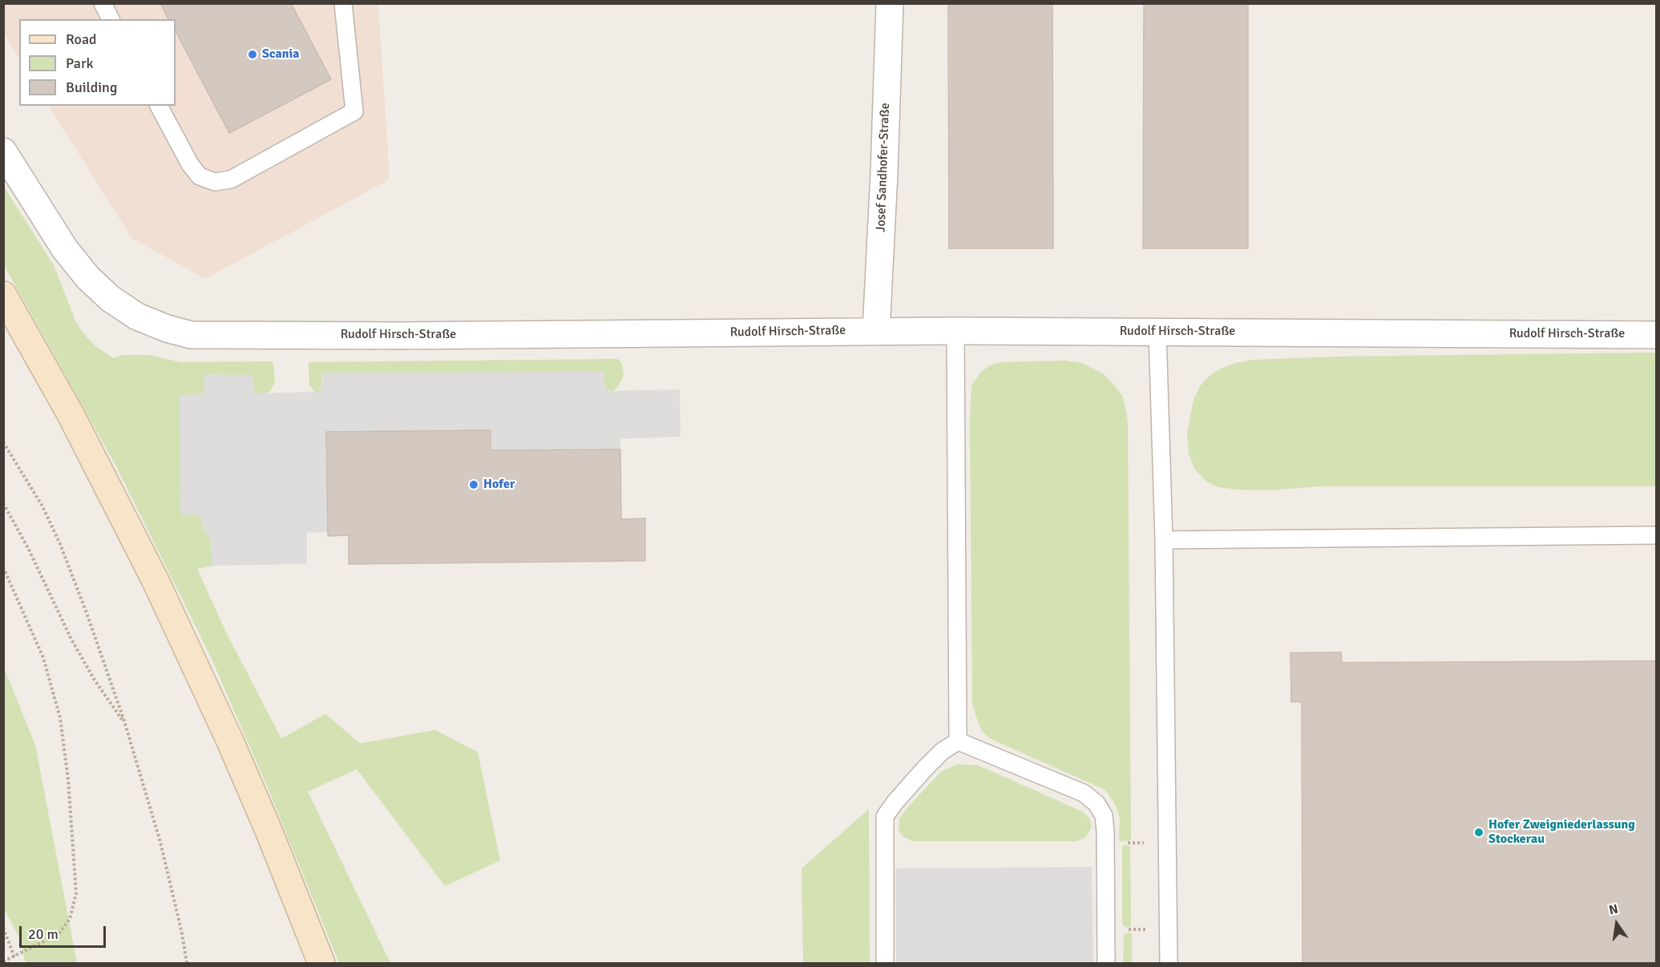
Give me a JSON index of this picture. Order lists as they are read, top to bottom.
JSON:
{
  "streets": {
    "street": ["Josef Sandhofer-Straße", "Rudolf Hirsch-Straße"]
  },
  "crossings": [
    ["Josef Sandhofer-Straße", "Rudolf Hirsch-Straße"]
  ],
  "places": ["Scania", "Hofer", "Hofer Zweigniederlassung Stockerau"],
  "legend": ["Road", "Park", "Building"],
  "scale_bar": "20 m",
  "north": "top"
}
